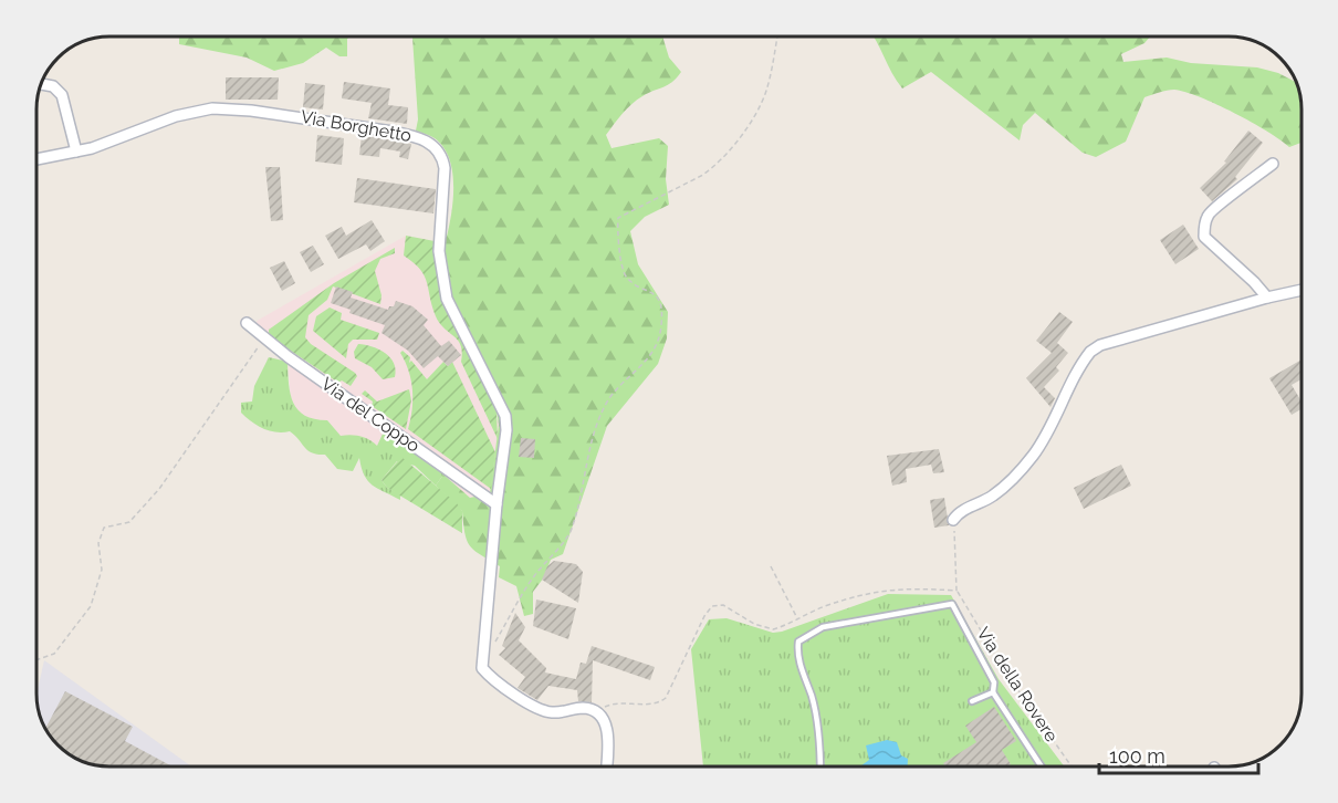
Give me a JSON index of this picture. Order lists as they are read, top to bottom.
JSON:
{
  "streets": {
    "street": ["Via Borghetto", "Via del Coppo"],
    "path": ["Via della Rovere"]
  },
  "crossings": [
    ["Via Borghetto", "Via del Coppo"]
  ],
  "scale_bar": "100 m"
}
